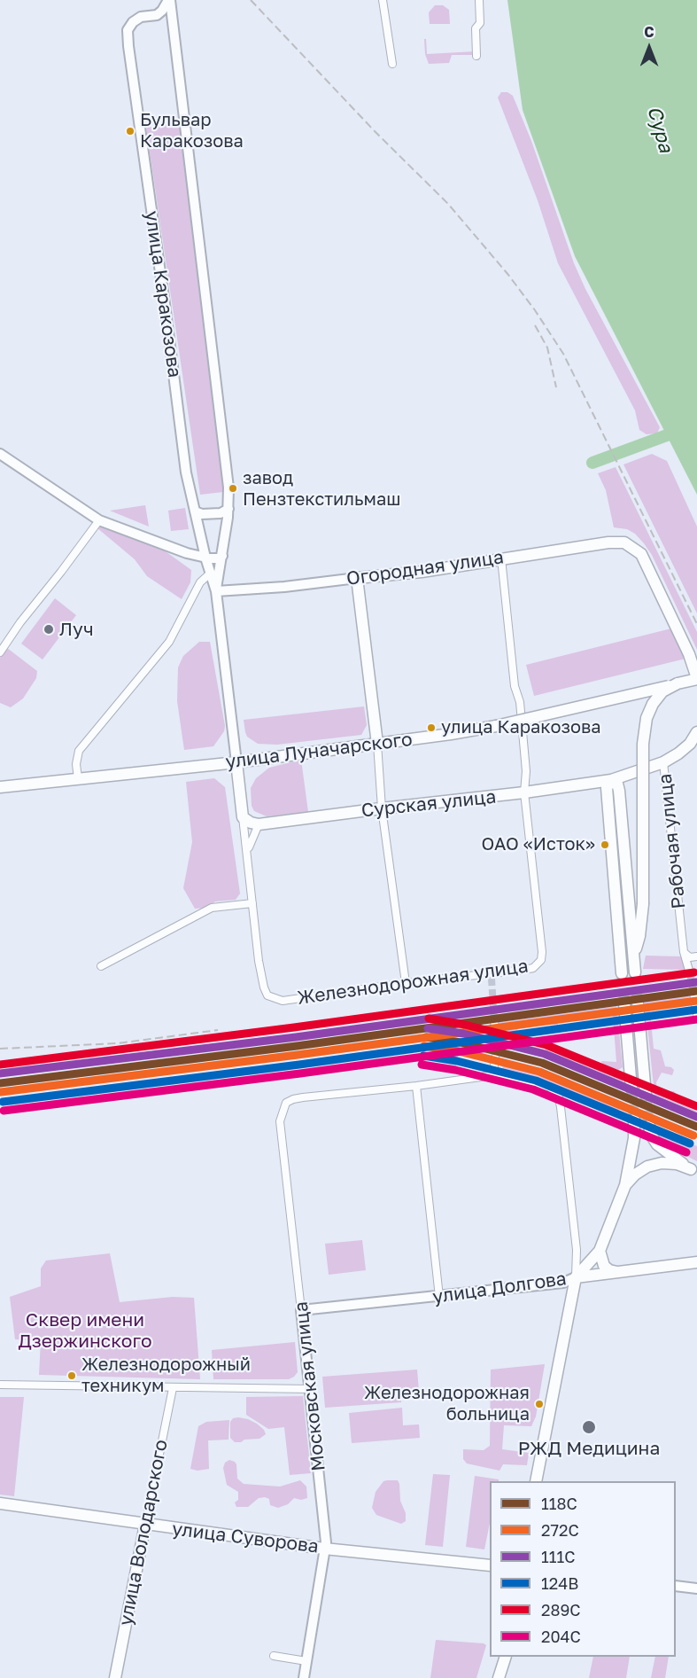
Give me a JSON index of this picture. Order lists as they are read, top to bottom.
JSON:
{
  "streets": {
    "main road": [
      "улица Каракозова",
      "Огородная улица",
      "улица Луначарского",
      "Сурская улица",
      "улица Долгова",
      "Московская улица",
      "улица Володарского",
      "улица Суворова"
    ],
    "street": ["Рабочая улица", "Железнодорожная улица"]
  },
  "crossings": [
    ["улица Каракозова", "Огородная улица"],
    ["улица Каракозова", "улица Луначарского"],
    ["улица Каракозова", "Железнодорожная улица"],
    ["Огородная улица", "улица Луначарского"],
    ["Сурская улица", "Рабочая улица"],
    ["Сурская улица", "Железнодорожная улица"],
    ["улица Долгова", "Московская улица"],
    ["Московская улица", "улица Суворова"],
    ["улица Володарского", "улица Суворова"]
  ],
  "water": ["Сура"],
  "parks": ["Сквер имени Дзержинского"],
  "places": [
    "Бульвар Каракозова",
    "завод Пензтекстильмаш",
    "Луч",
    "улица Каракозова",
    "ОАО «Исток»",
    "Железнодорожный техникум",
    "Железнодорожная больница",
    "РЖД Медицина"
  ],
  "lines": [
    "transit line 289С",
    "transit line 111С",
    "transit line 118С",
    "transit line 272С",
    "transit line 124В",
    "transit line 204С"
  ],
  "legend": [
    "118С",
    "272С",
    "111С",
    "124В",
    "289С",
    "204С"
  ],
  "north": "top"
}
